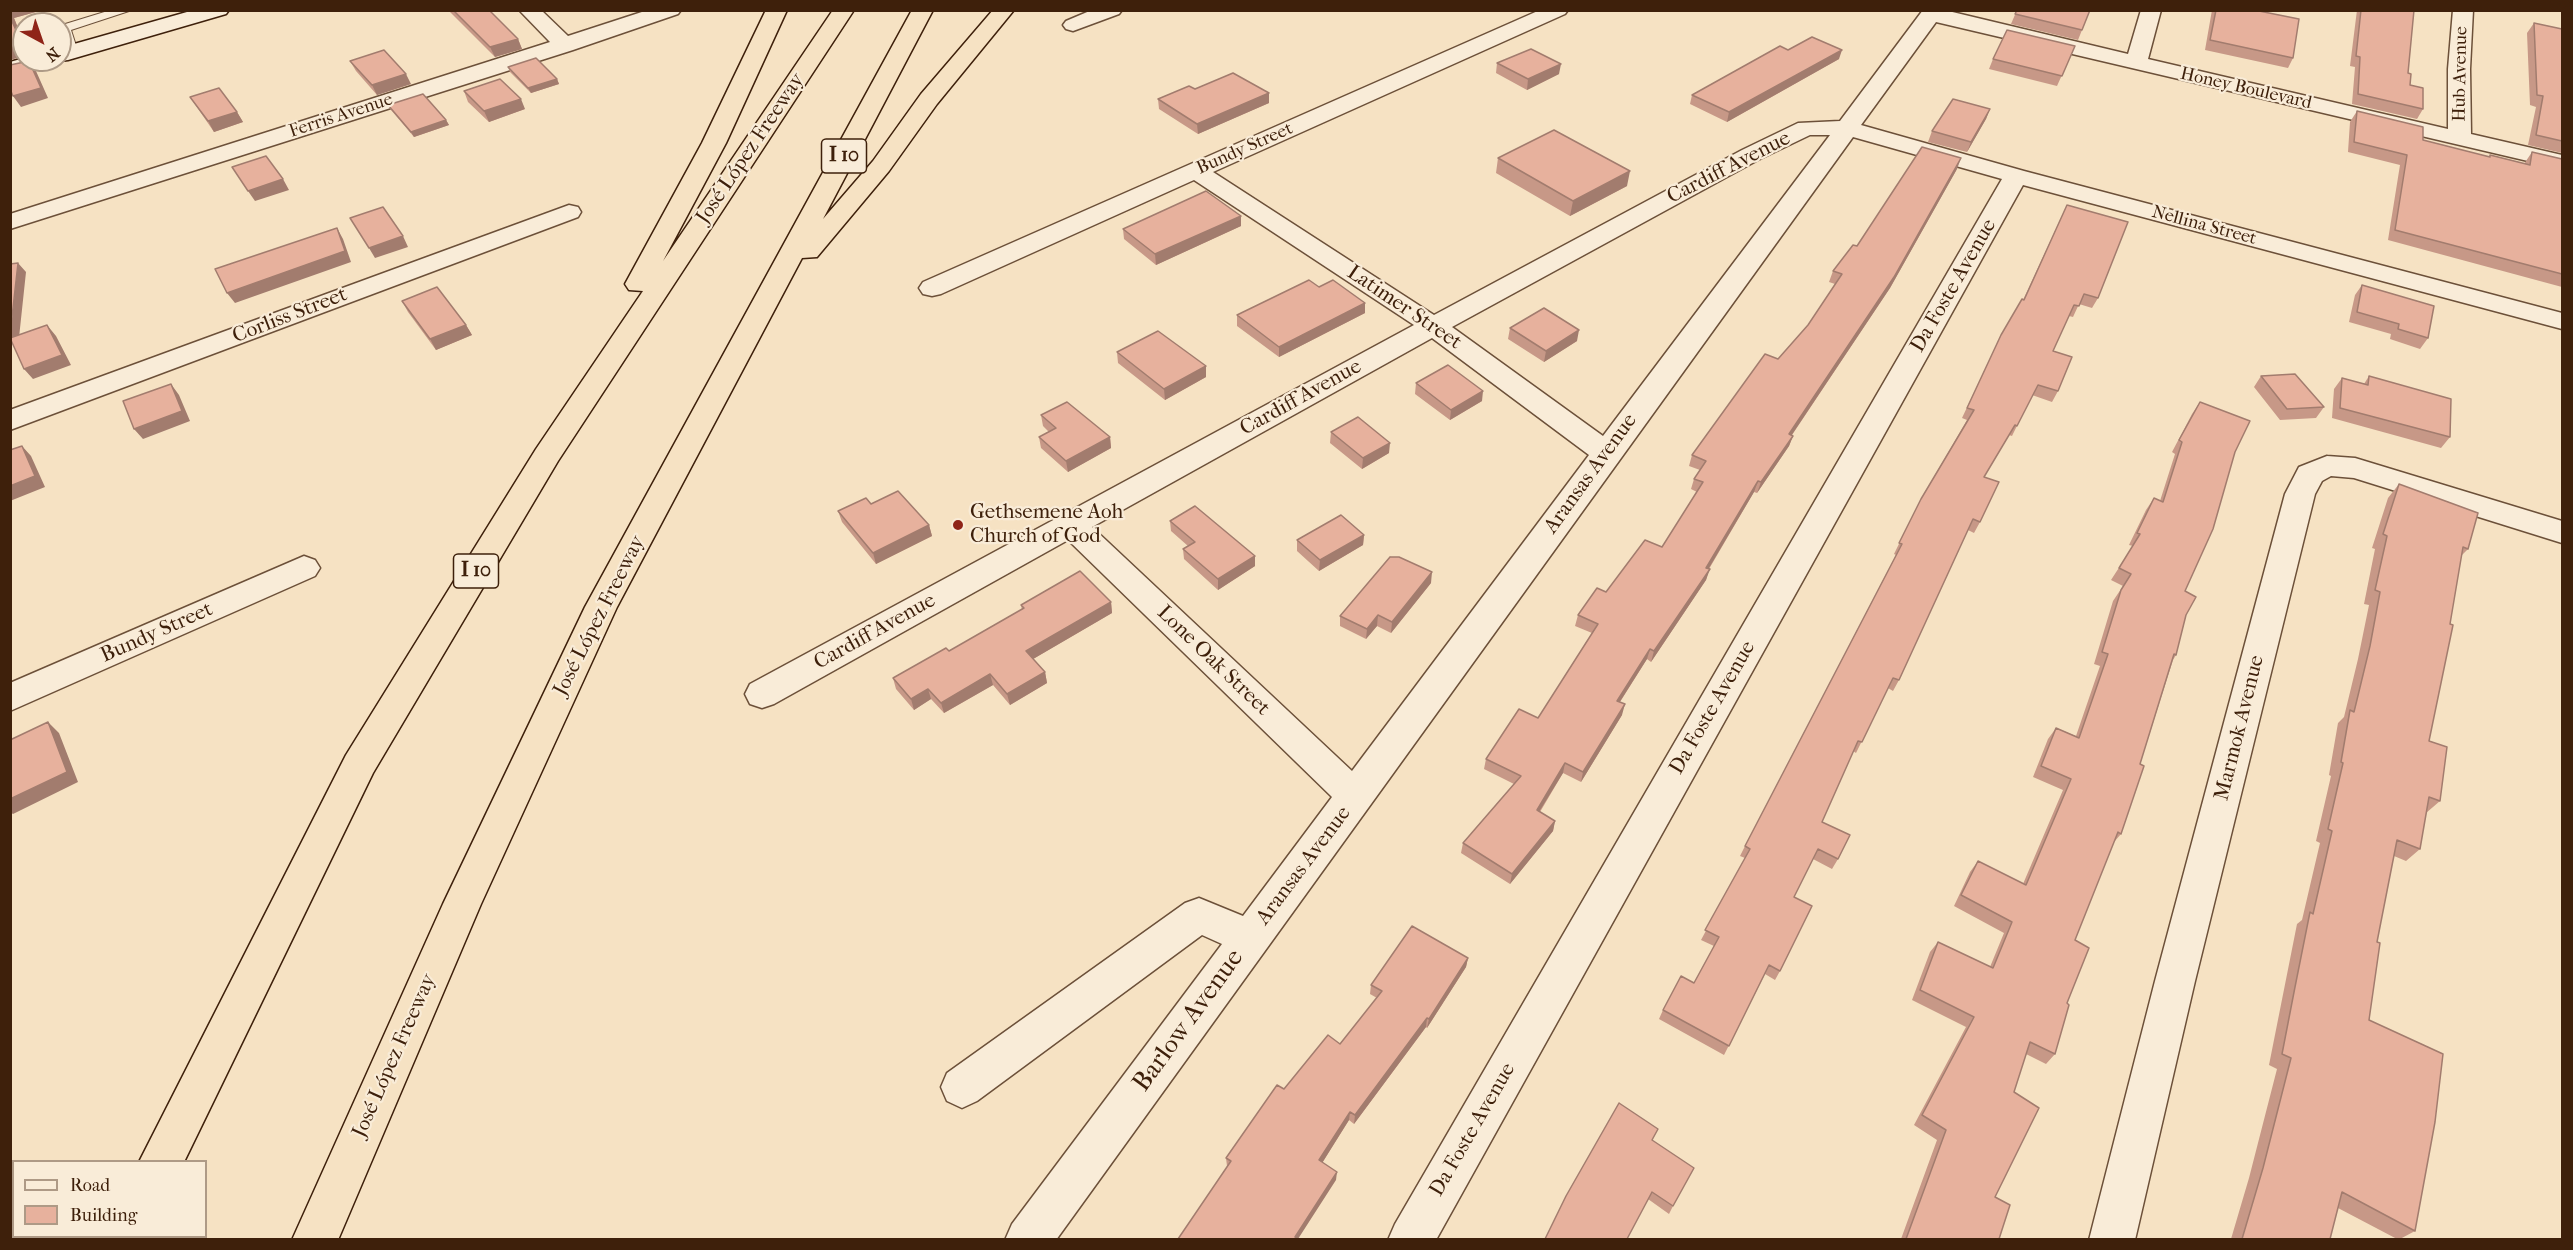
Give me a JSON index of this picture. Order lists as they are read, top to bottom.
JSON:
{
  "streets": {
    "highway": ["José López Freeway", "I 10"],
    "street": [
      "Hub Avenue",
      "Honey Boulevard",
      "Ferris Avenue",
      "Bundy Street",
      "Cardiff Avenue",
      "Nellina Street",
      "Da Foste Avenue",
      "Latimer Street",
      "Corliss Street",
      "Aransas Avenue",
      "Lone Oak Street",
      "Marmok Avenue",
      "Barlow Avenue"
    ]
  },
  "crossings": [
    ["Hub Avenue", "Honey Boulevard"],
    ["Honey Boulevard", "Aransas Avenue"],
    ["Bundy Street", "Latimer Street"],
    ["Cardiff Avenue", "Nellina Street"],
    ["Cardiff Avenue", "Latimer Street"],
    ["Cardiff Avenue", "Aransas Avenue"],
    ["Cardiff Avenue", "Lone Oak Street"],
    ["Nellina Street", "Da Foste Avenue"],
    ["Nellina Street", "Aransas Avenue"],
    ["Latimer Street", "Aransas Avenue"],
    ["Aransas Avenue", "Lone Oak Street"],
    ["Aransas Avenue", "Barlow Avenue"]
  ],
  "places": ["Gethsemene Aoh Church of God"],
  "legend": ["Road", "Building"],
  "north": "bottom right"
}
